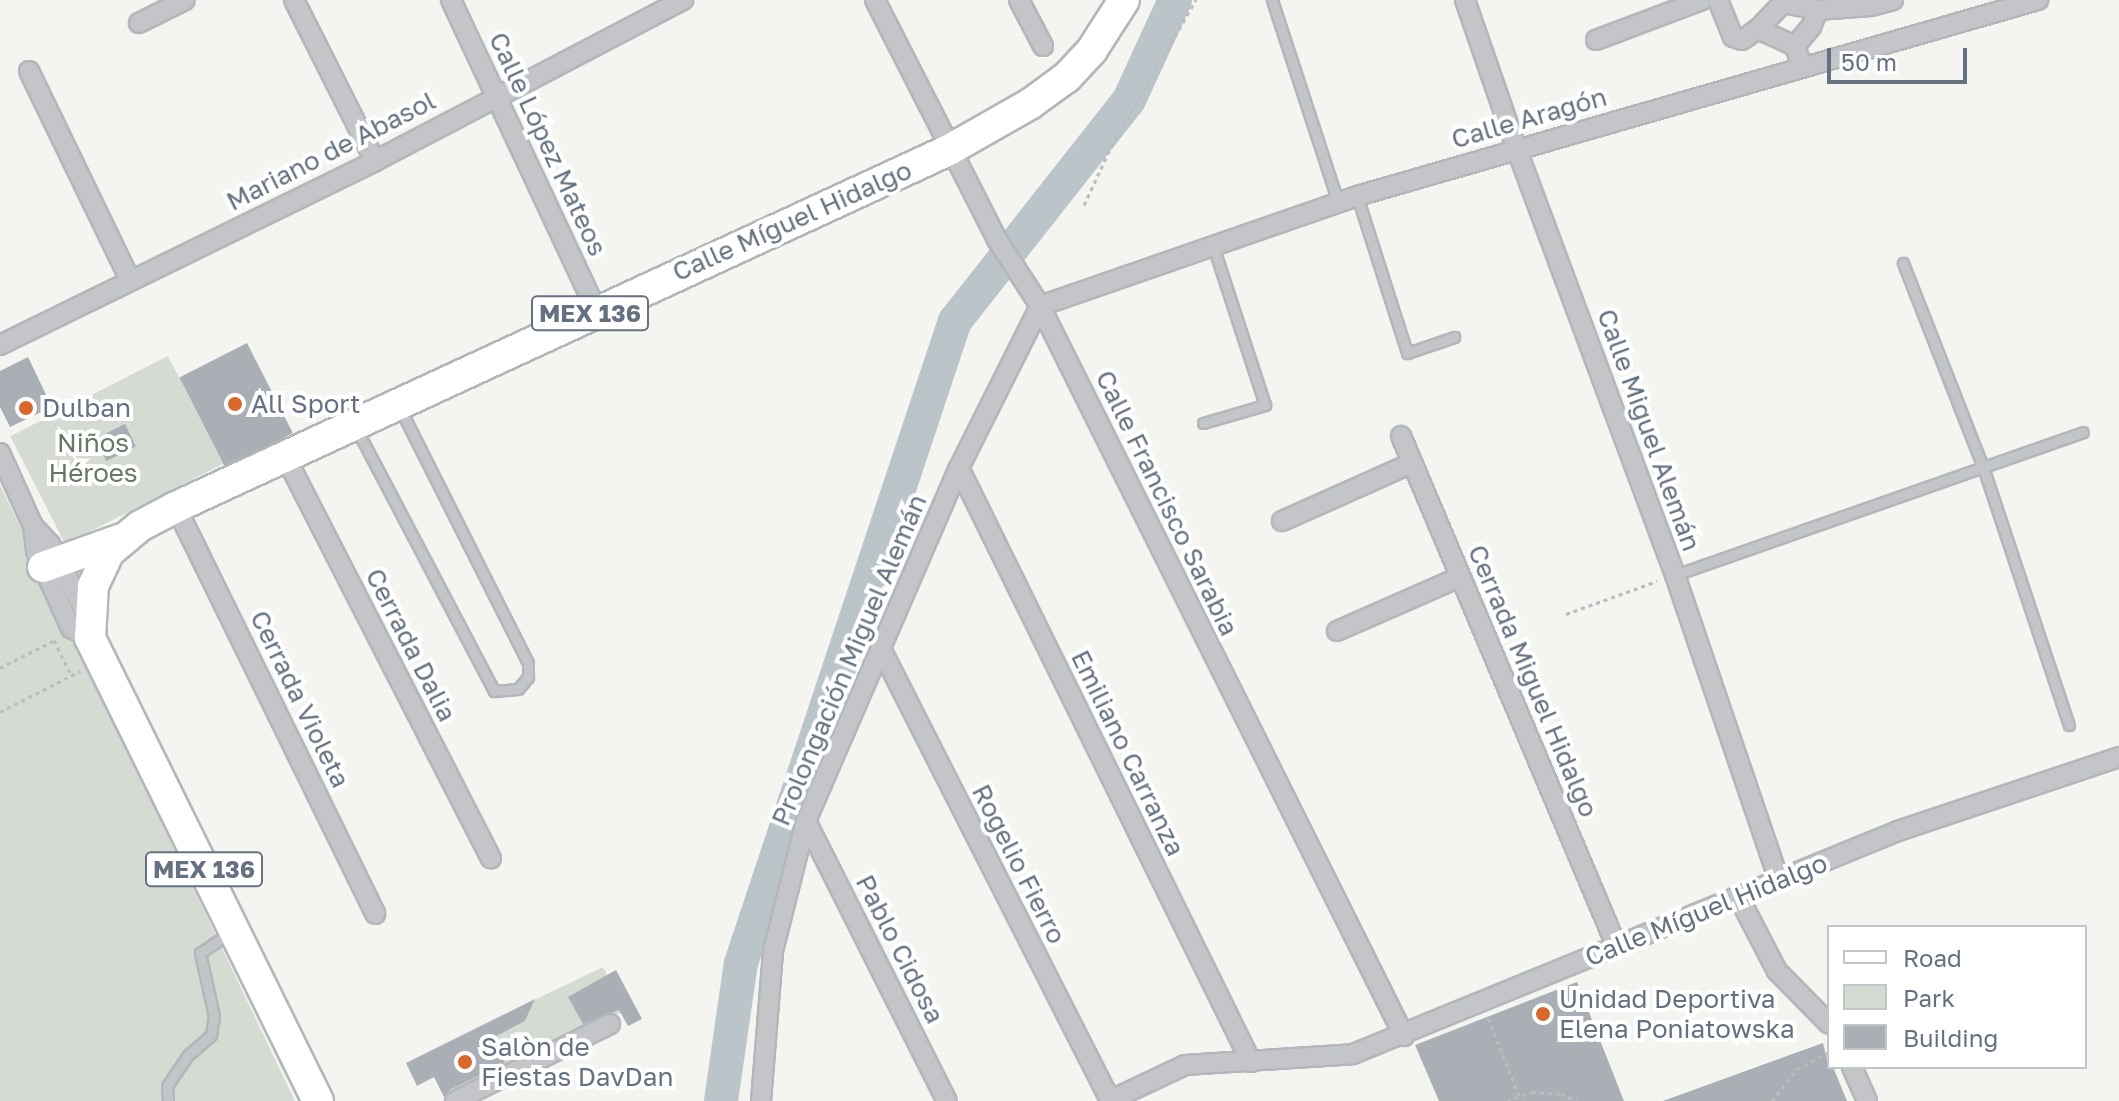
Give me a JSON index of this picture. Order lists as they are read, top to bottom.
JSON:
{
  "streets": {
    "main road": ["Calle Míguel Hidalgo", "MEX 136"],
    "street": [
      "Calle Aragón",
      "Calle López Mateos",
      "Mariano de Abasol",
      "Calle Miguel Alemán",
      "Calle Francisco Sarabia",
      "Cerrada Dalia",
      "Prolongación Miguel Alemán",
      "Cerrada Miguel Hidalgo",
      "Cerrada Violeta",
      "Emiliano Carranza",
      "Rogelio Fierro",
      "Pablo Cidosa"
    ]
  },
  "crossings": [
    ["Calle Aragón", "Calle Miguel Alemán"],
    ["Calle Aragón", "Calle Francisco Sarabia"],
    ["Calle Aragón", "Prolongación Miguel Alemán"],
    ["Calle López Mateos", "Mariano de Abasol"],
    ["Calle López Mateos", "Calle Míguel Hidalgo"],
    ["Calle Míguel Hidalgo", "MEX 136"],
    ["Calle Míguel Hidalgo", "Calle Miguel Alemán"],
    ["Calle Míguel Hidalgo", "Calle Francisco Sarabia"],
    ["Calle Míguel Hidalgo", "Cerrada Dalia"],
    ["Calle Míguel Hidalgo", "Cerrada Miguel Hidalgo"],
    ["Calle Míguel Hidalgo", "Cerrada Violeta"],
    ["Calle Míguel Hidalgo", "Emiliano Carranza"],
    ["Calle Míguel Hidalgo", "Rogelio Fierro"],
    ["Calle Francisco Sarabia", "Prolongación Miguel Alemán"],
    ["Prolongación Miguel Alemán", "Emiliano Carranza"],
    ["Prolongación Miguel Alemán", "Rogelio Fierro"],
    ["Prolongación Miguel Alemán", "Pablo Cidosa"]
  ],
  "parks": ["Niños Héroes"],
  "places": [
    "All Sport",
    "Dulban",
    "Unidad Deportiva Elena Poniatowska",
    "Salòn de Fiestas DavDan"
  ],
  "legend": ["Road", "Park", "Building"],
  "scale_bar": "50 m"
}
